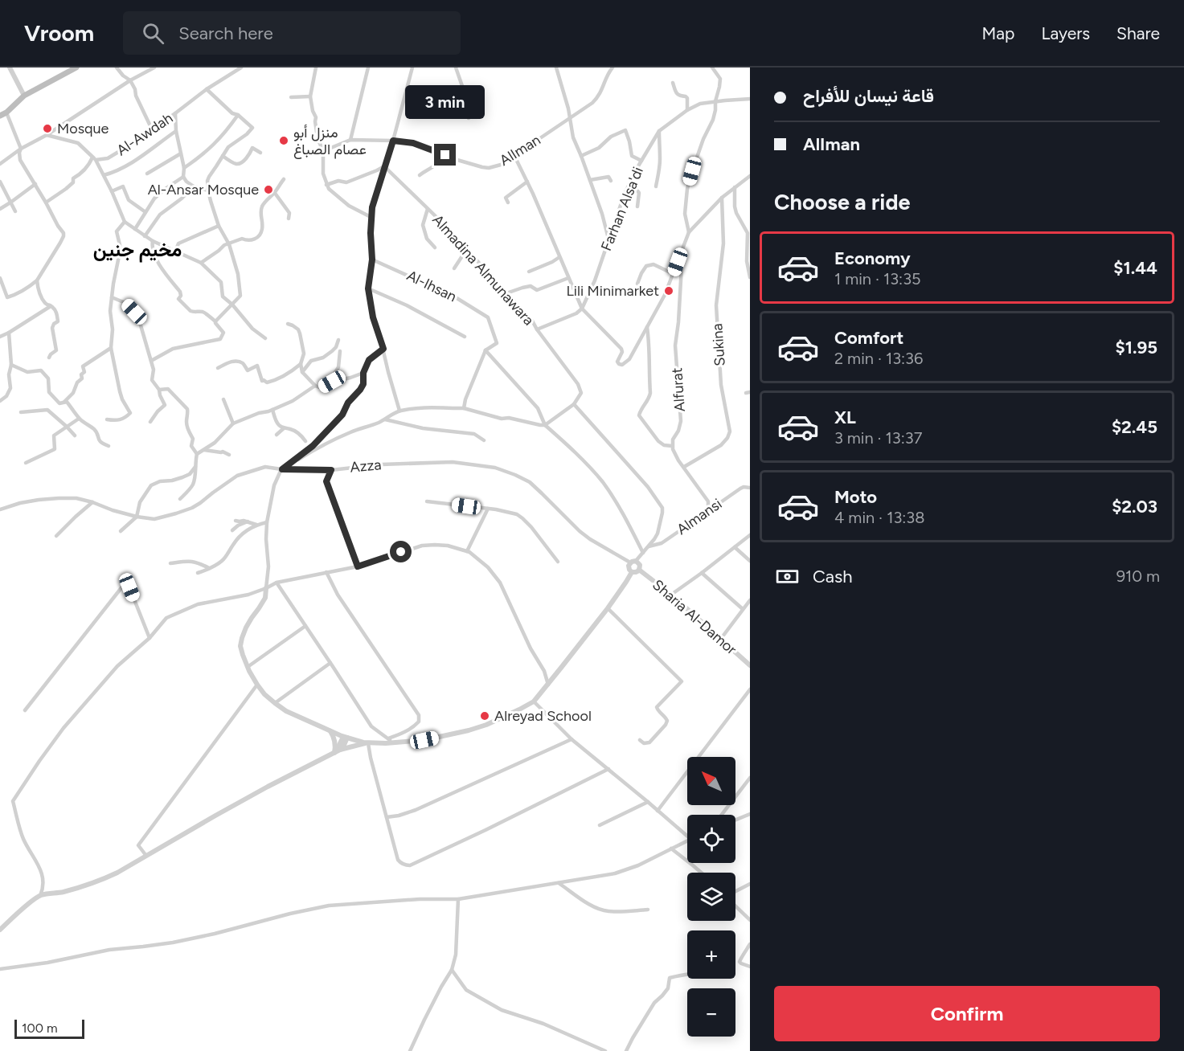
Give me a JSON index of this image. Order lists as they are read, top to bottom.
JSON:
{
  "streets": {
    "street": [
      "Al-Awdah",
      "AlIman",
      "Farhan Alsa'di",
      "Almadina Almunawara",
      "Al-Ihsan",
      "Sukina",
      "Alfurat",
      "Azza",
      "Almansi",
      "Sharia Al-Damor"
    ]
  },
  "crossings": [
    ["Azza", "Sharia Al-Damor"]
  ],
  "districts": ["مخيم جنين"],
  "places": [
    "Mosque",
    "منزل أبو عصام الصباغ",
    "Al-Ansar Mosque",
    "Lili Minimarket",
    "Alreyad School"
  ],
  "scale_bar": "100 m",
  "north": "top left",
  "page": {
    "header": "Vroom",
    "search": "Search here",
    "nav": ["Map", "Layers", "Share"],
    "banner": ["قاعة نيسان للأفراح", "AlIman"],
    "bubble": "3 min",
    "heading": "Choose a ride",
    "list": [
      {
        "name": "Economy",
        "note": "1 min · 13:35",
        "value": "$1.44"
      },
      {
        "name": "Comfort",
        "note": "2 min · 13:36",
        "value": "$1.95"
      },
      {
        "name": "XL",
        "note": "3 min · 13:37",
        "value": "$2.45"
      },
      {
        "name": "Moto",
        "note": "4 min · 13:38",
        "value": "$2.03"
      }
    ],
    "pay": ["Cash", "910 m"],
    "map_buttons": ["+", "−"],
    "buttons": "Confirm",
    "scale": "100 m"
  }
}
